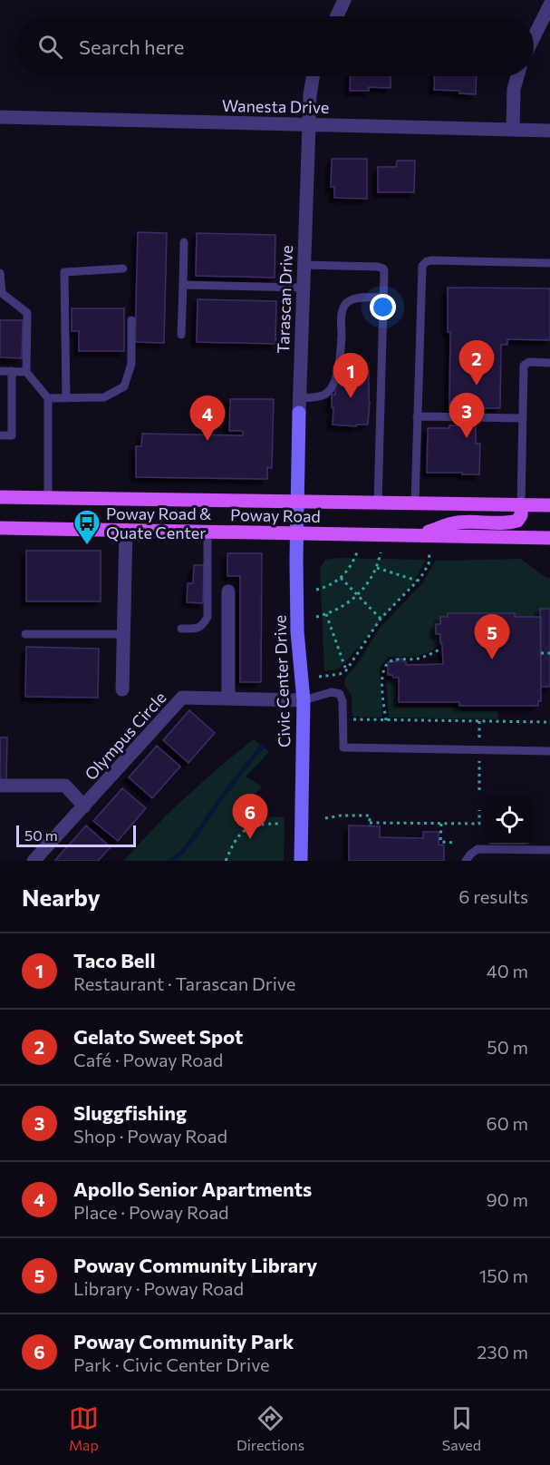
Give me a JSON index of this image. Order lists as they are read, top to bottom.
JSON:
{
  "streets": {
    "main road": ["Poway Road"],
    "street": [
      "Wanesta Drive",
      "Tarascan Drive",
      "Civic Center Drive",
      "Olympus Circle"
    ]
  },
  "crossings": [
    ["Wanesta Drive", "Tarascan Drive"],
    ["Tarascan Drive", "Poway Road"],
    ["Tarascan Drive", "Civic Center Drive"],
    ["Poway Road", "Civic Center Drive"],
    ["Civic Center Drive", "Olympus Circle"]
  ],
  "places": {
    "bus stop": ["Poway Road & Quate Center"]
  },
  "scale_bar": "50 m",
  "page": {
    "search": "Search here",
    "pins": [
      "2",
      "1",
      "3",
      "4",
      "5",
      "6"
    ],
    "scale": "50 m",
    "heading": ["Nearby", "6 results"],
    "list": [
      {
        "mark": "1",
        "name": "Taco Bell",
        "note": "Restaurant · Tarascan Drive",
        "value": "40 m"
      },
      {
        "mark": "2",
        "name": "Gelato Sweet Spot",
        "note": "Café · Poway Road",
        "value": "50 m"
      },
      {
        "mark": "3",
        "name": "Sluggfishing",
        "note": "Shop · Poway Road",
        "value": "60 m"
      },
      {
        "mark": "4",
        "name": "Apollo Senior Apartments",
        "note": "Place · Poway Road",
        "value": "90 m"
      },
      {
        "mark": "5",
        "name": "Poway Community Library",
        "note": "Library · Poway Road",
        "value": "150 m"
      },
      {
        "mark": "6",
        "name": "Poway Community Park",
        "note": "Park · Civic Center Drive",
        "value": "230 m"
      }
    ],
    "nav": ["Map", "Directions", "Saved"]
  }
}
